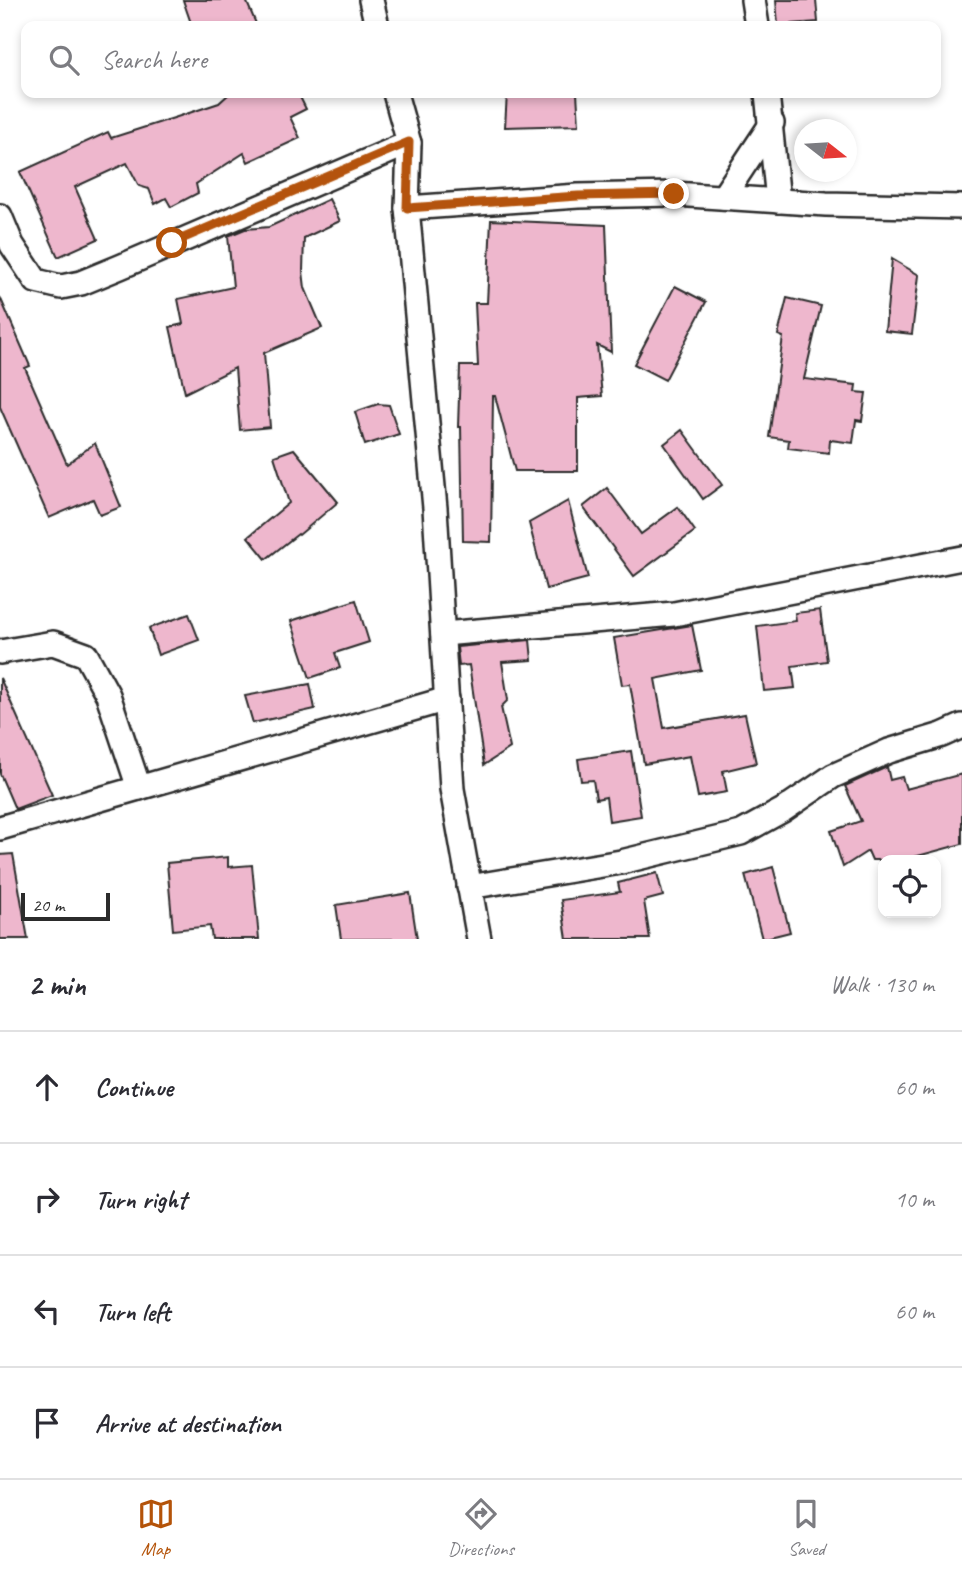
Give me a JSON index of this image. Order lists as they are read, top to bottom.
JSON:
{
  "scale_bar": "20 m",
  "north": "right",
  "page": {
    "search": "Search here",
    "scale": "20 m",
    "heading": ["2 min", "Walk · 130 m"],
    "list": [
      ["Continue", "60 m"],
      ["Turn right", "10 m"],
      ["Turn left", "60 m"],
      "Arrive at destination"
    ],
    "nav": ["Map", "Directions", "Saved"]
  }
}
